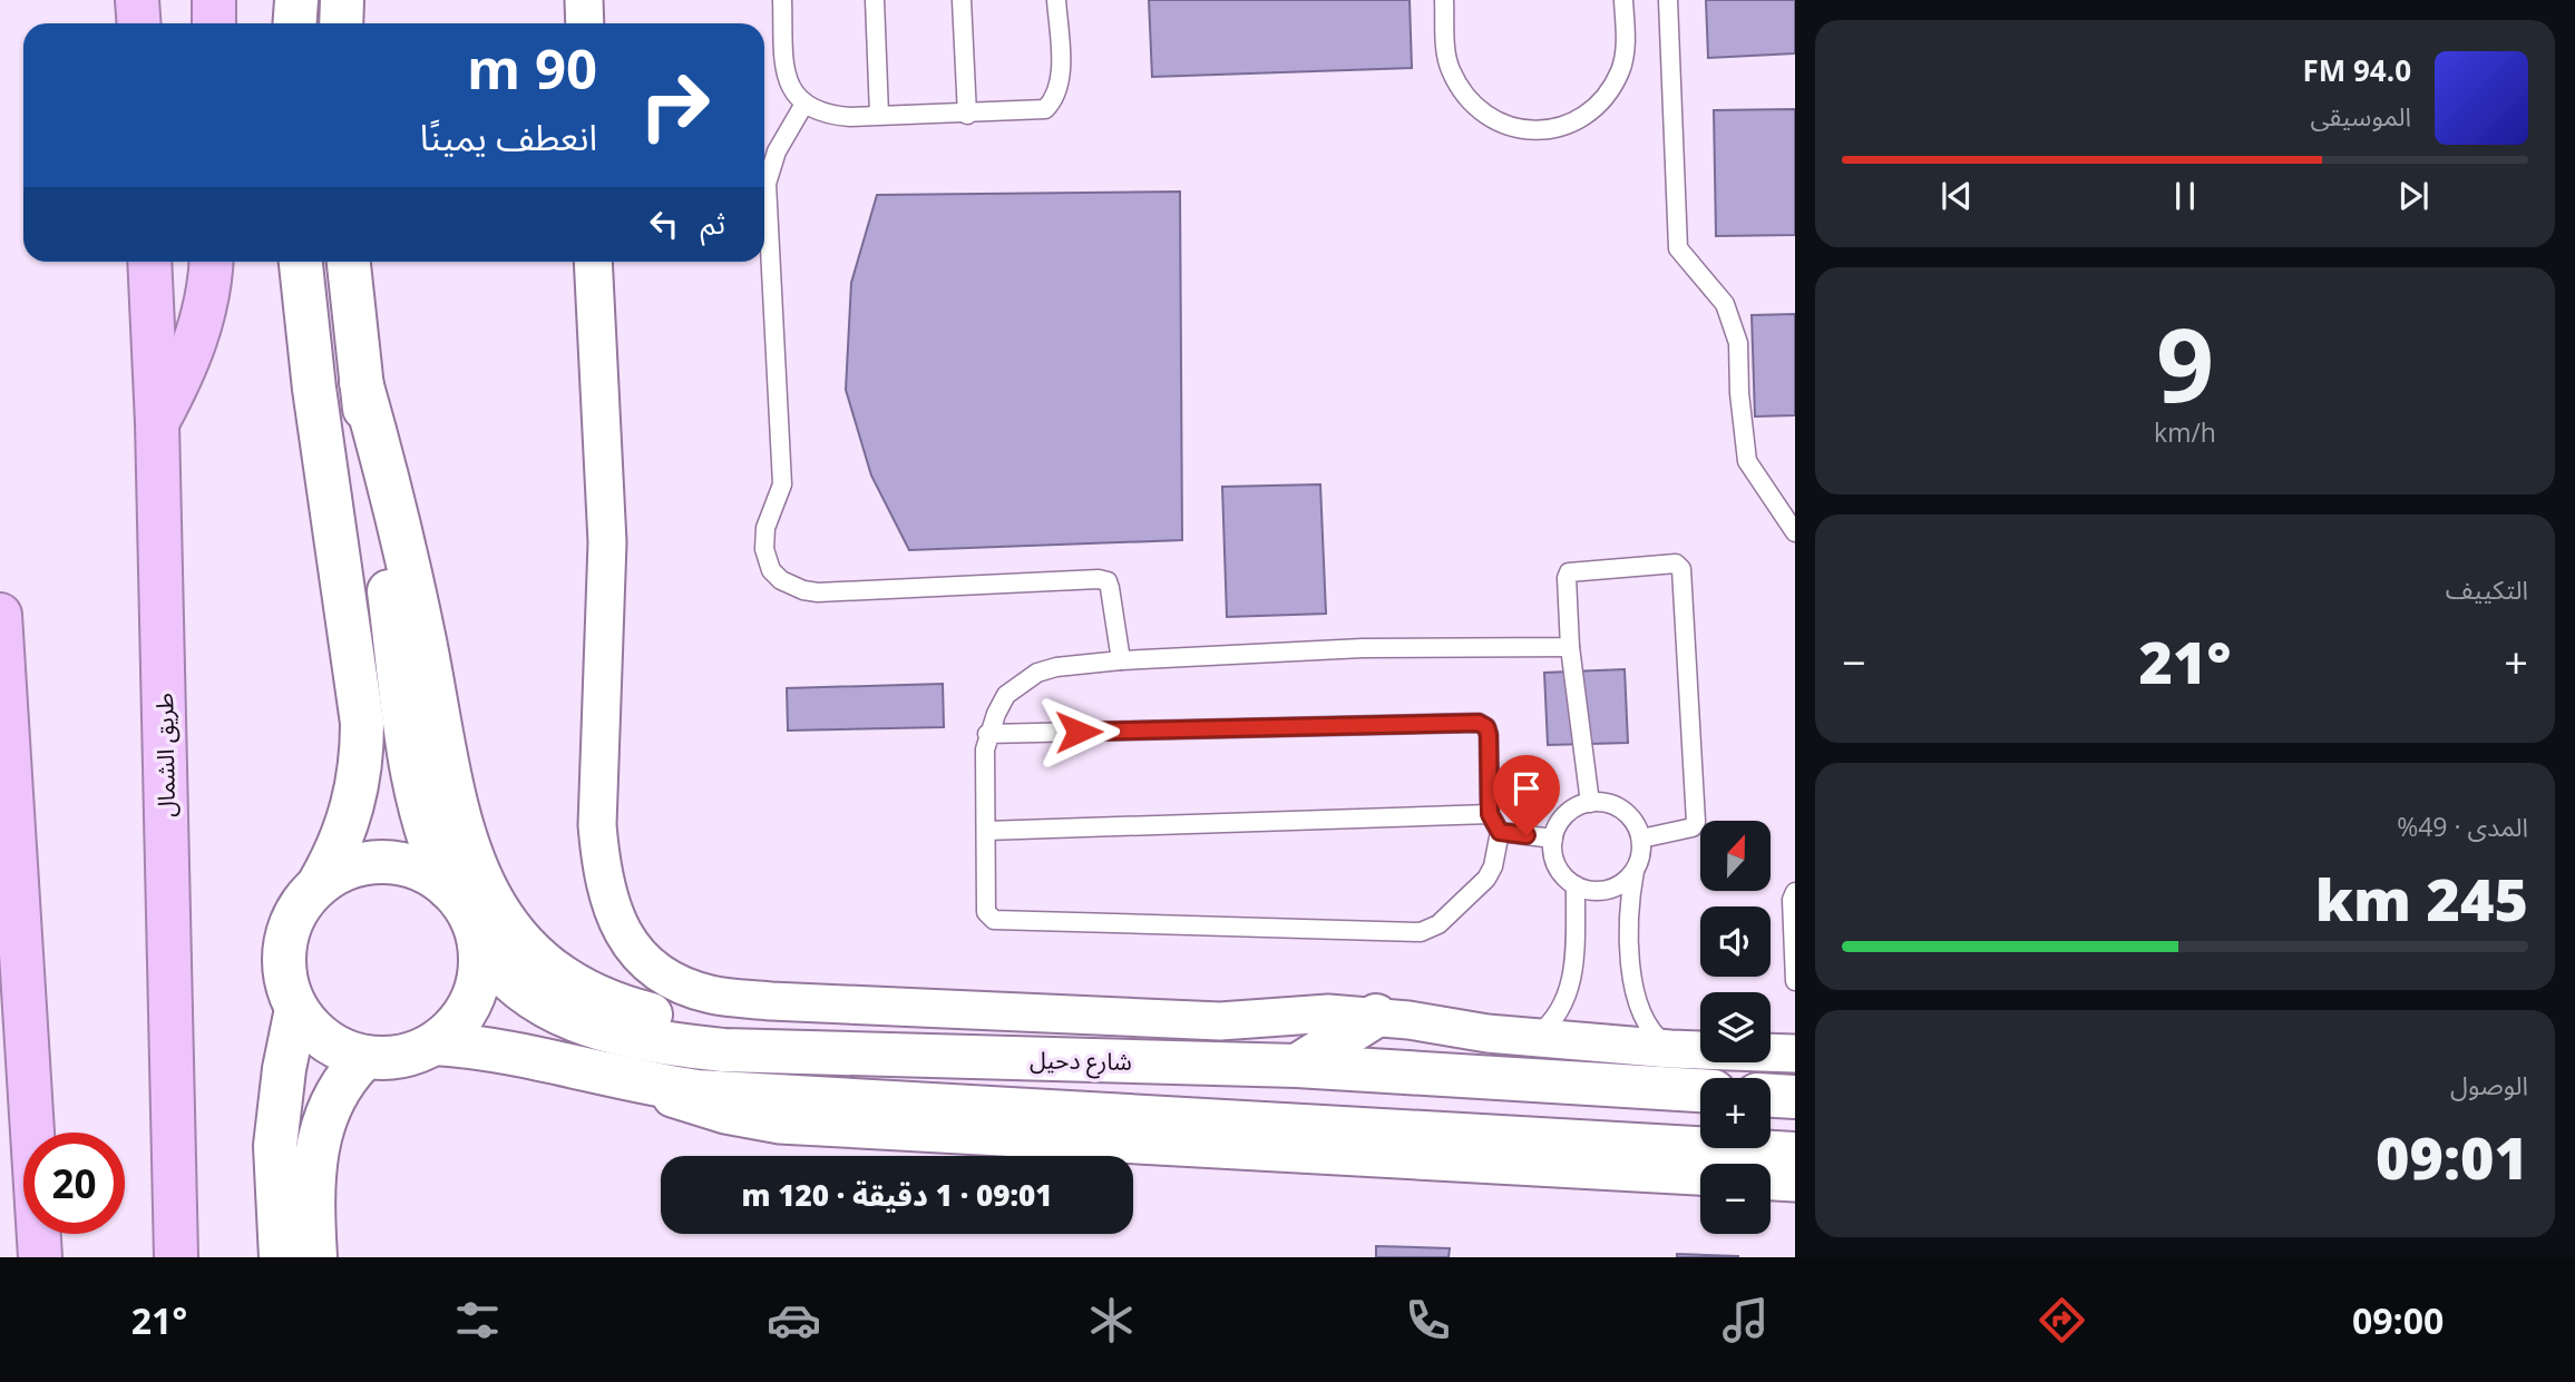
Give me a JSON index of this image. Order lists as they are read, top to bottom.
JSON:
{
  "streets": {
    "highway": ["طريق الشمال"],
    "main road": ["شارع دحيل"]
  },
  "north": "top",
  "page": {
    "turn": ["90 m", "انعطف يمينًا"],
    "song": ["94.0 FM", "الموسيقى"],
    "then": "ثم",
    "tile": [
      ["9", "km/h"],
      "التكييف",
      ["المدى · 49%", "245 km"],
      ["الوصول", "09:01"]
    ],
    "heat": ["−", "21°", "+"],
    "map_buttons": ["+", "−"],
    "limit": "20",
    "trip": "09:01 · 1 دقيقة · 120 m",
    "tabs": ["09:00", "21°"]
  }
}
